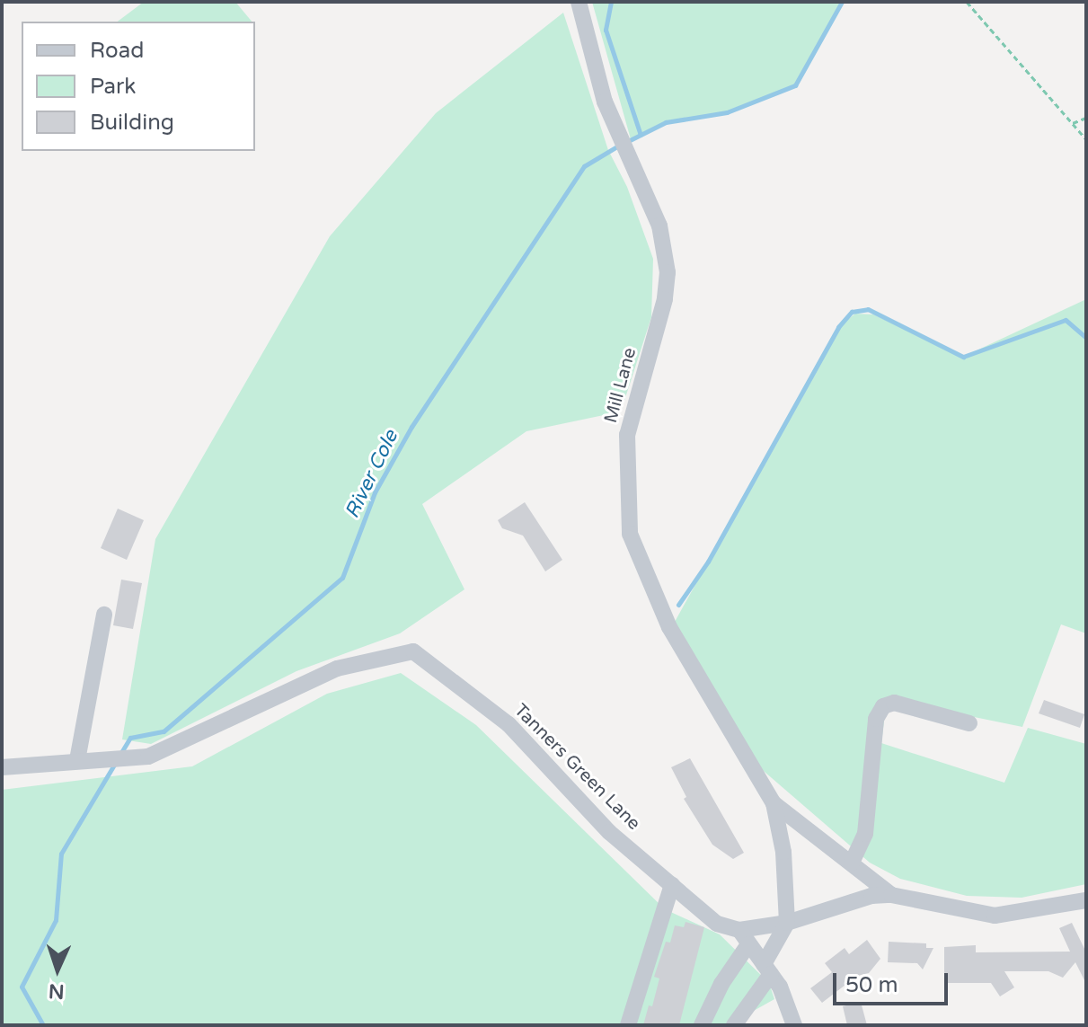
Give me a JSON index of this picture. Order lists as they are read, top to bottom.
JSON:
{
  "streets": {
    "street": ["Mill Lane", "Tanners Green Lane"]
  },
  "water": ["River Cole"],
  "legend": ["Road", "Park", "Building"],
  "scale_bar": "50 m",
  "north": "bottom"
}
